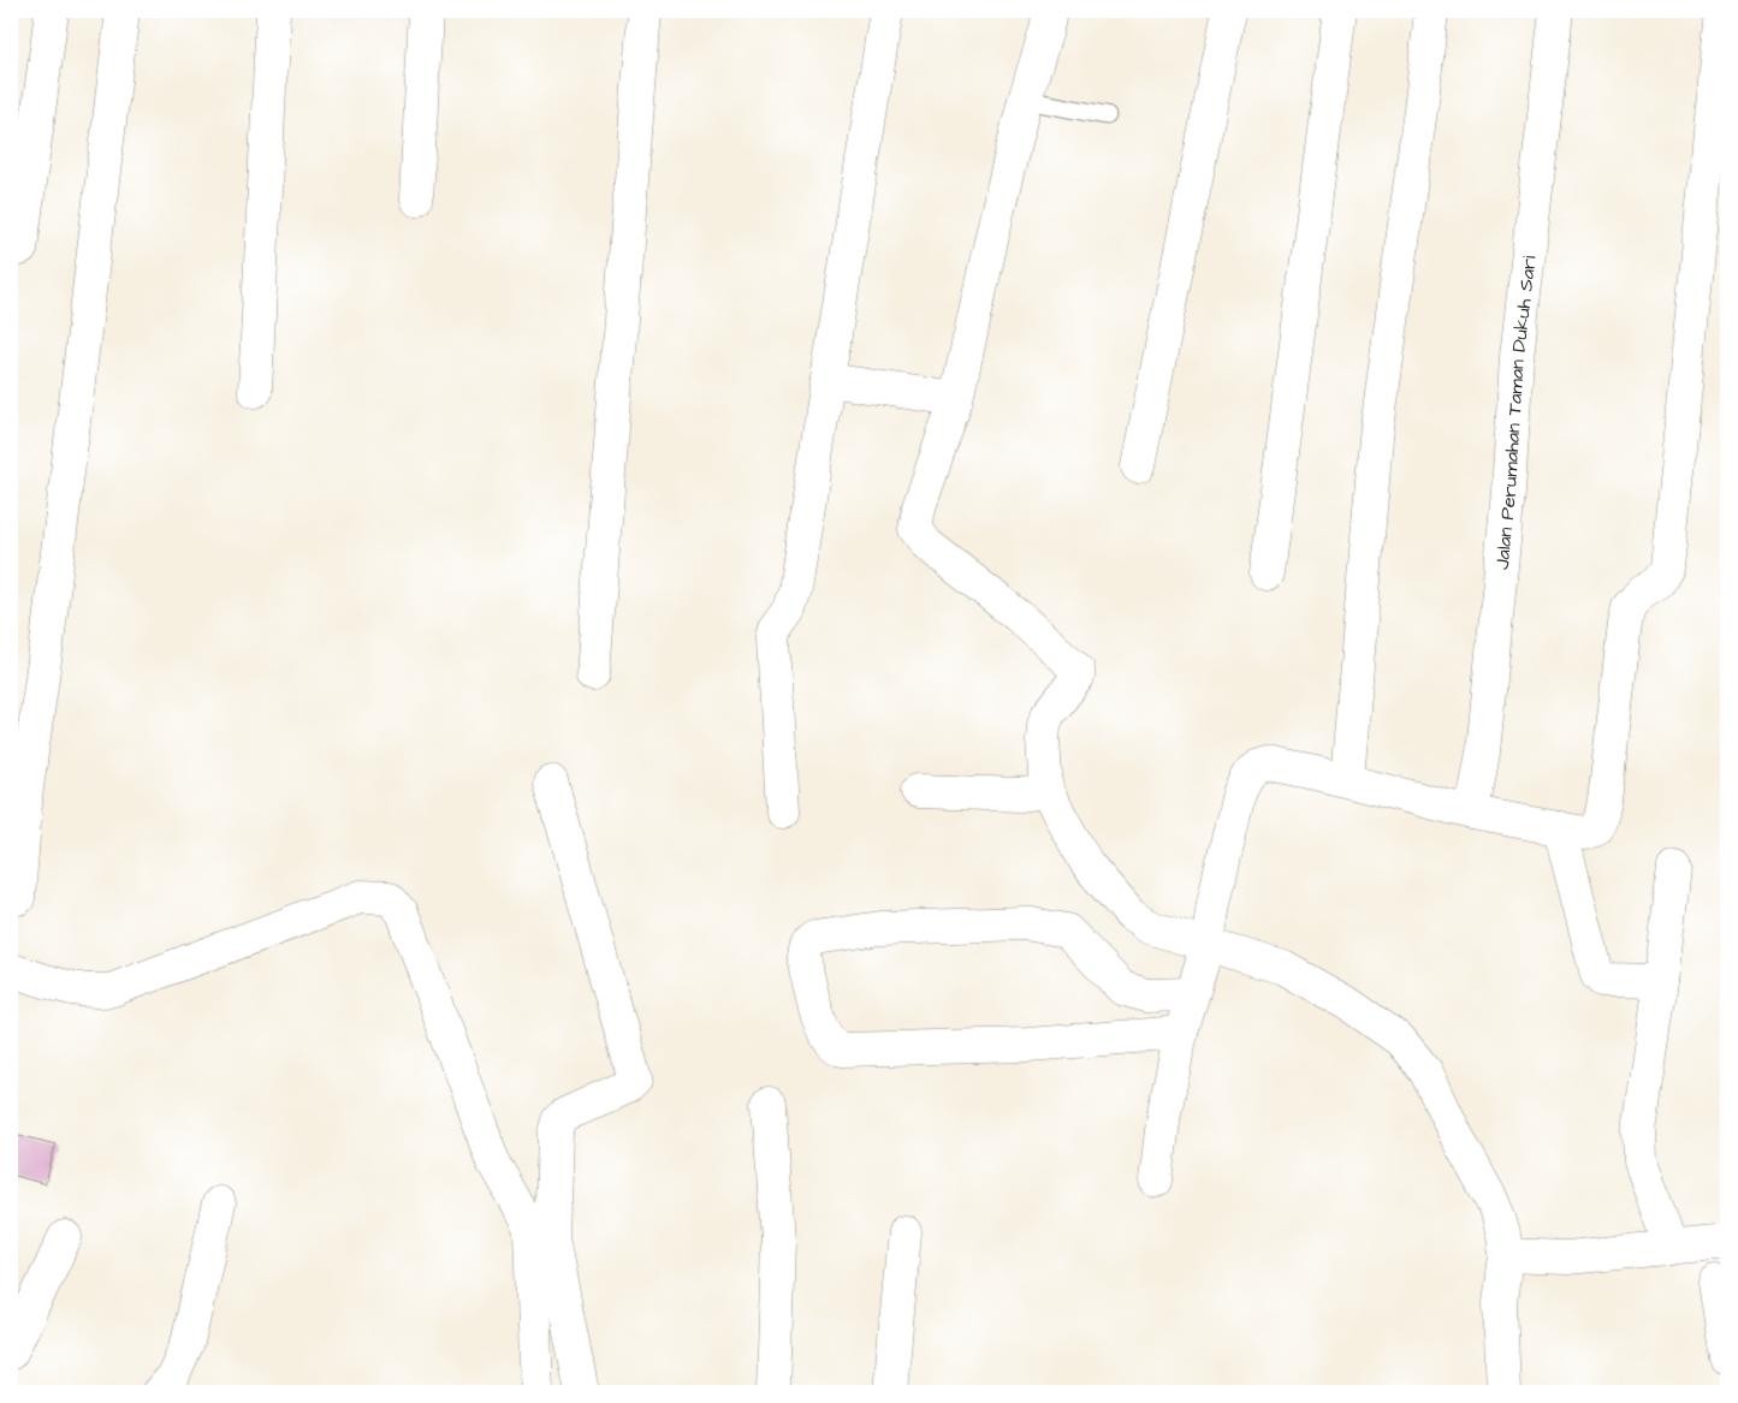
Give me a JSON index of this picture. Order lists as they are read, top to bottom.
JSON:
{
  "streets": {
    "street": ["Jalan Perumahan Taman Dukuh Sari"]
  }
}
